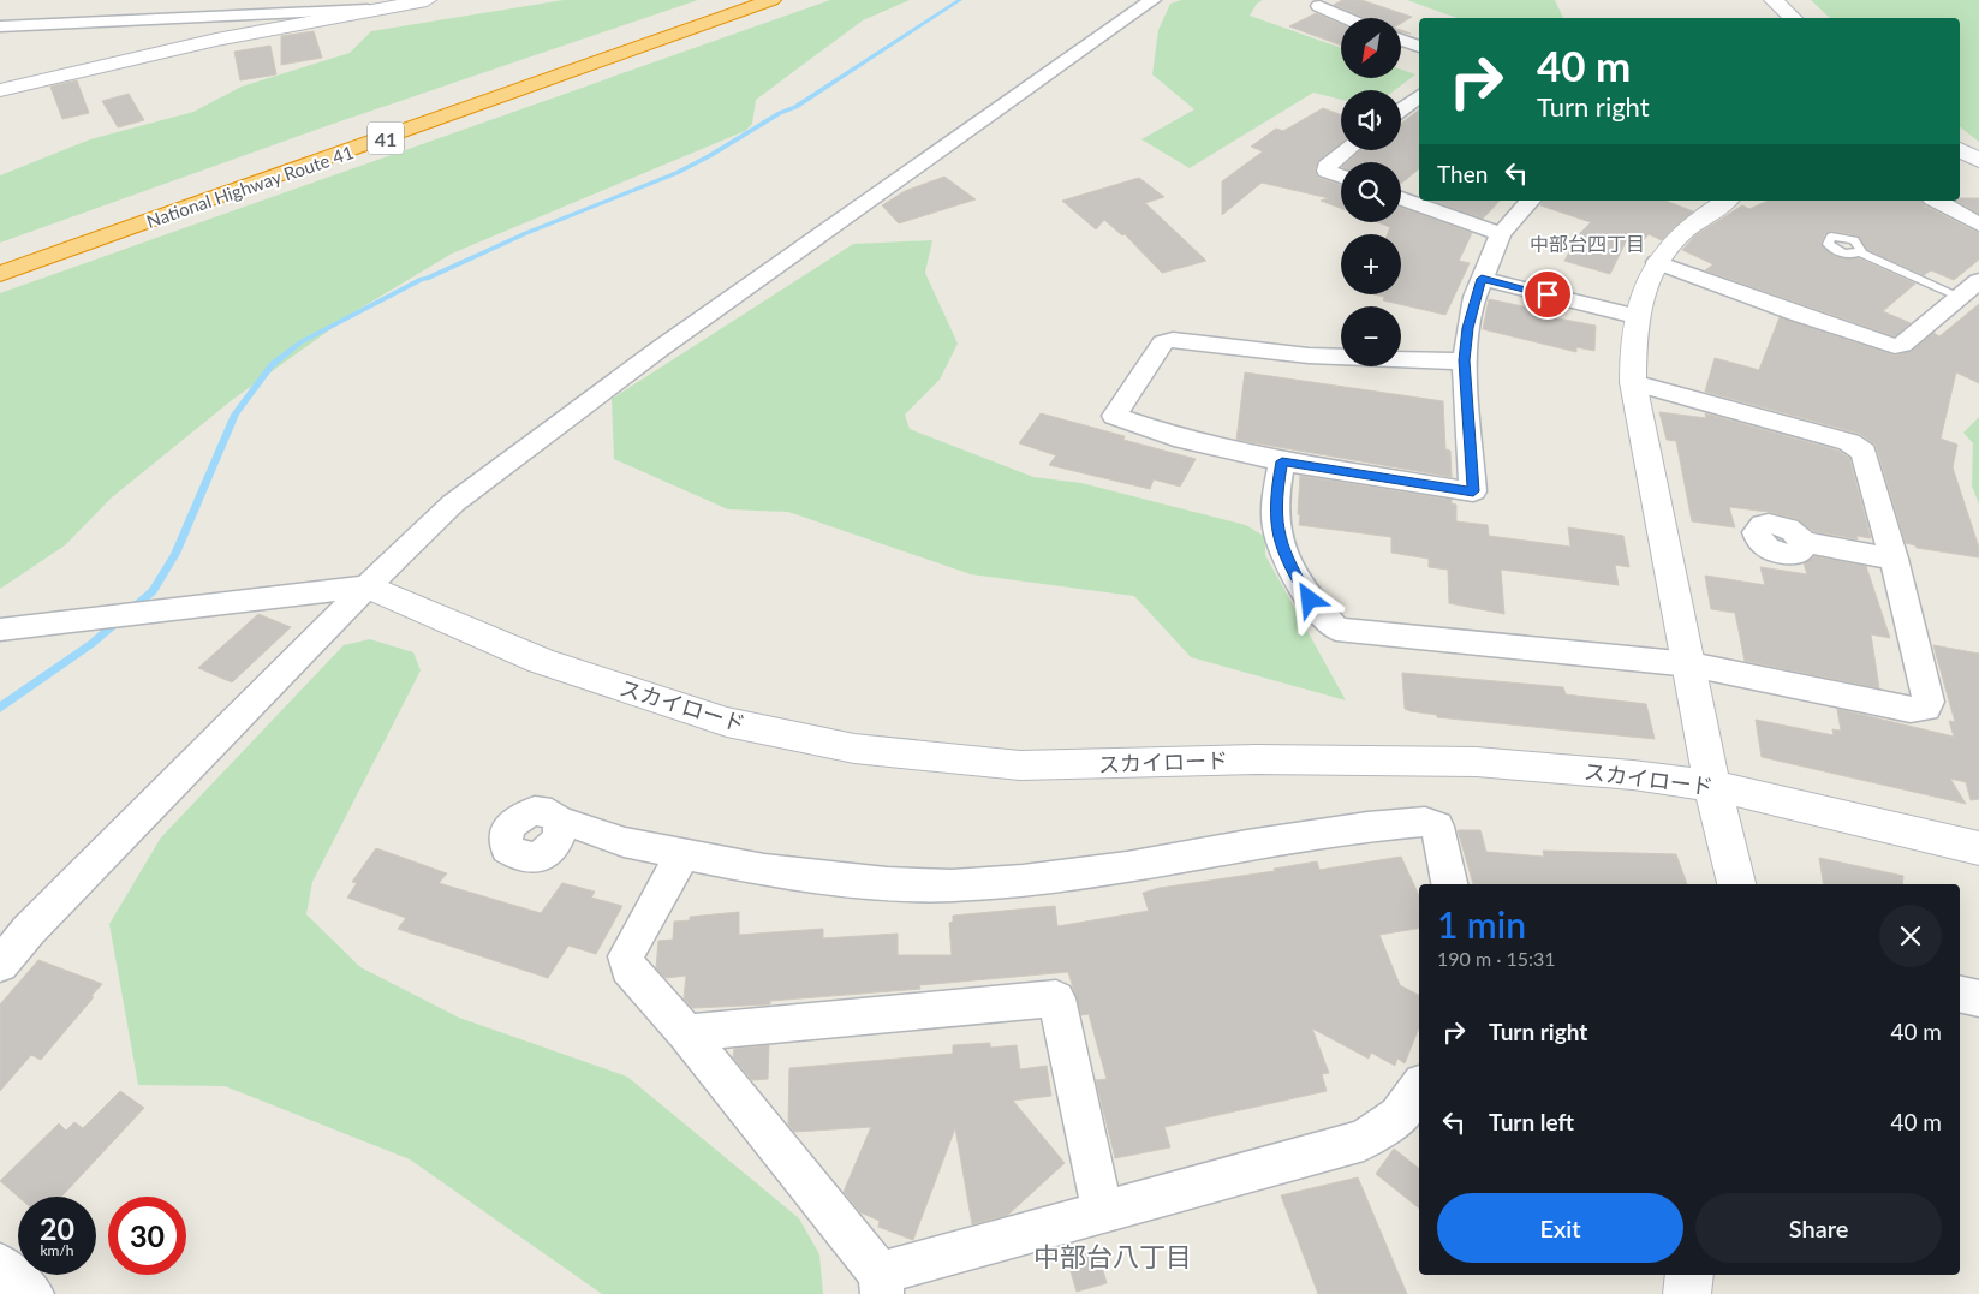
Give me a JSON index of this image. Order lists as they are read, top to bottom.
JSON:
{
  "streets": {
    "highway": ["41", "National Highway Route 41"],
    "street": ["スカイロード"]
  },
  "crossings": [
    ["41", "National Highway Route 41"]
  ],
  "districts": ["中部台四丁目", "中部台八丁目"],
  "north": "bottom left",
  "page": {
    "map_buttons": ["+", "−"],
    "turn": ["40 m", "Turn right"],
    "then": "Then",
    "heading": ["1 min", "190 m · 15:31"],
    "list": [
      {
        "name": "Turn right",
        "value": "40 m"
      },
      {
        "name": "Turn left",
        "value": "40 m"
      }
    ],
    "buttons": ["Exit", "Share"],
    "speed": "20 km/h",
    "limit": "30"
  }
}
